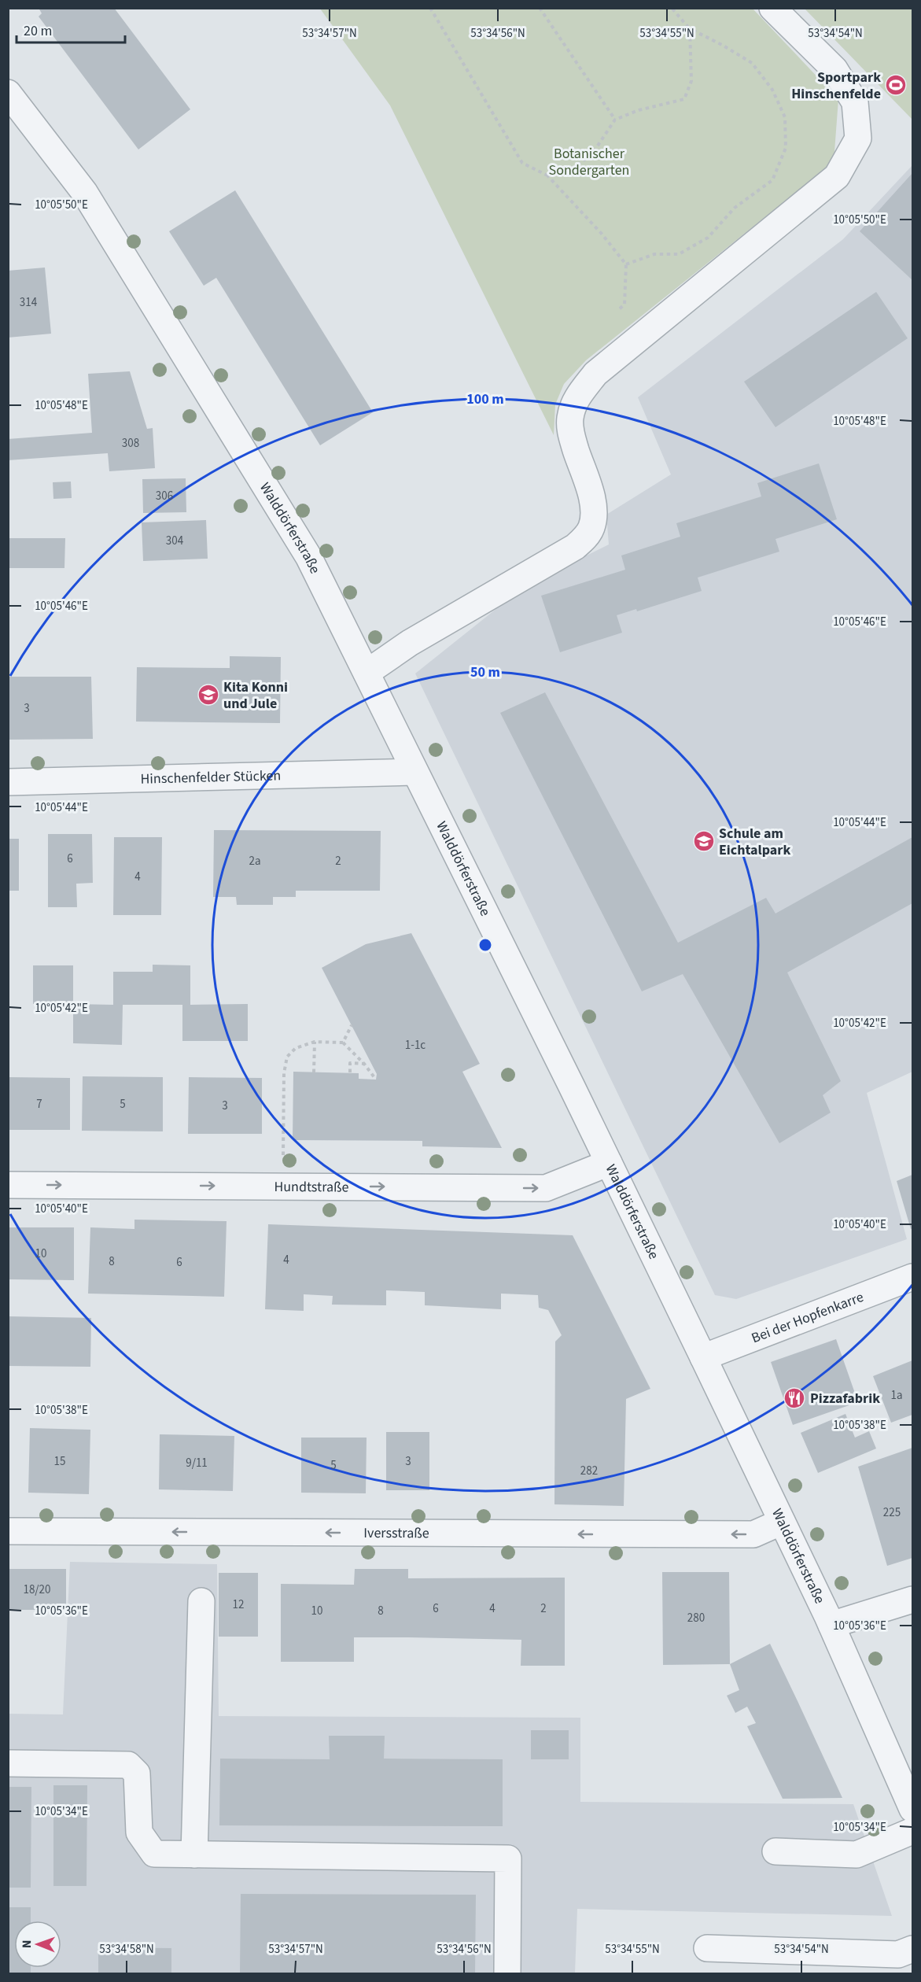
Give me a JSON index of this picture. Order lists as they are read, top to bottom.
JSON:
{
  "streets": {
    "street": [
      "Walddörferstraße",
      "Hinschenfelder Stücken",
      "Hundtstraße",
      "Bei der Hopfenkarre",
      "Iversstraße"
    ]
  },
  "crossings": [
    ["Walddörferstraße", "Hinschenfelder Stücken"],
    ["Walddörferstraße", "Hundtstraße"],
    ["Walddörferstraße", "Bei der Hopfenkarre"],
    ["Walddörferstraße", "Iversstraße"]
  ],
  "one_way": ["Hundtstraße", "Iversstraße"],
  "parks": ["Botanischer Sondergarten"],
  "places": {
    "sports": ["Sportpark Hinschenfelde"],
    "school or university": ["Kita Konni und Jule", "Schule am Eichtalpark"],
    "restaurant": ["Pizzafabrik"]
  },
  "house_numbers": [
    "314",
    "308",
    "306",
    "304",
    "3",
    "6",
    "2a",
    "2",
    "4",
    "1-1c",
    "7",
    "5",
    "3",
    "10",
    "4",
    "8",
    "6",
    "1a",
    "15",
    "3",
    "9/11",
    "5",
    "282",
    "225",
    "18/20",
    "12",
    "6",
    "4",
    "2",
    "10",
    "8",
    "280"
  ],
  "scale_bar": "20 m",
  "north": "left",
  "coordinates": [
    "53°34'57\"N",
    "53°34'56\"N",
    "53°34'55\"N",
    "53°34'54\"N",
    "10°05'50\"E",
    "10°05'48\"E",
    "10°05'46\"E",
    "10°05'44\"E",
    "10°05'42\"E",
    "10°05'40\"E",
    "10°05'38\"E",
    "10°05'36\"E",
    "10°05'34\"E",
    "53°34'58\"N"
  ],
  "rings": ["100 m", "50 m"]
}
